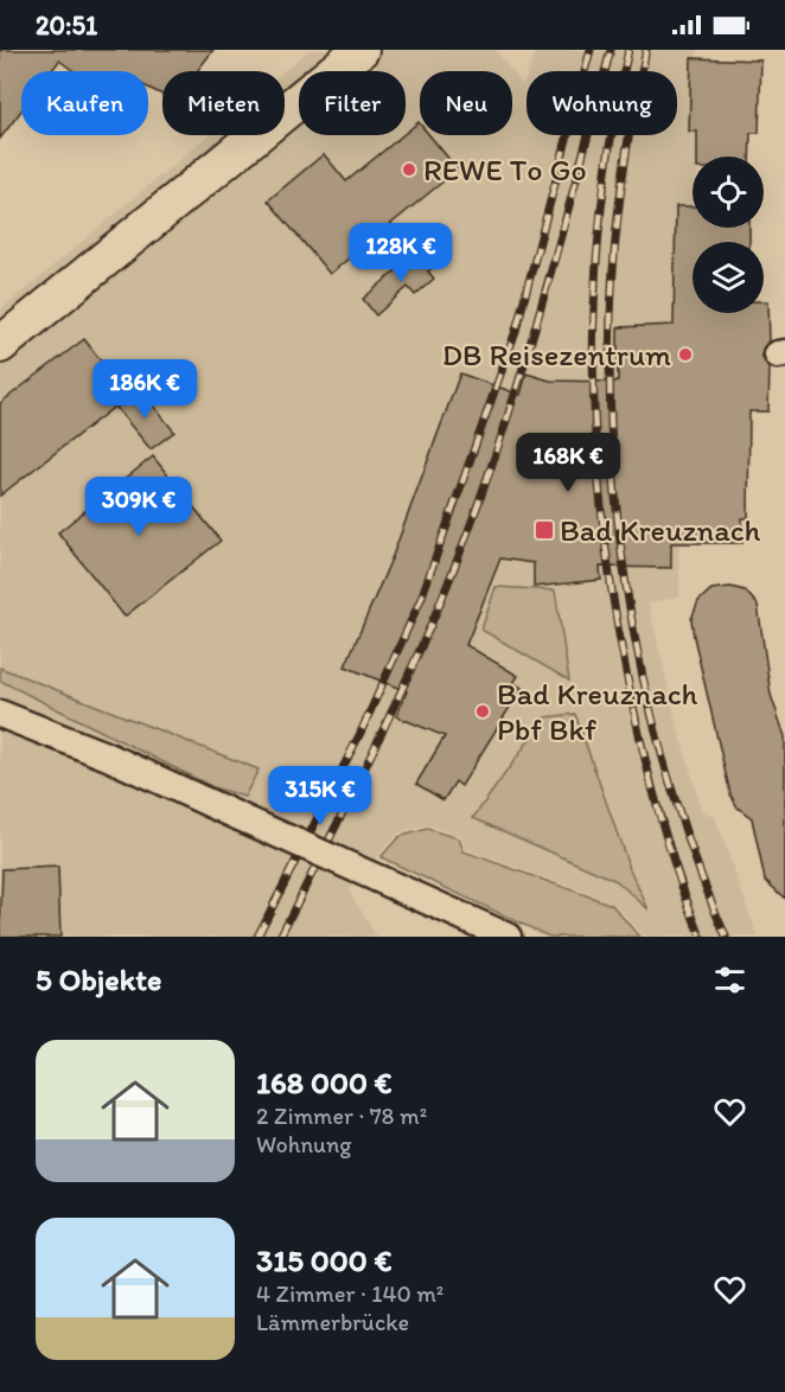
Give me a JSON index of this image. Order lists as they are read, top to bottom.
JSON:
{
  "places": {
    "other": ["REWE To Go", "DB Reisezentrum", "Bad Kreuznach Pbf Bkf"],
    "transit": ["Bad Kreuznach"]
  },
  "page": {
    "status": "20:51",
    "chip": [
      "Kaufen",
      "Mieten",
      "Filter",
      "Neu",
      "Wohnung"
    ],
    "price": [
      "128K €",
      "186K €",
      "168K €",
      "309K €",
      "315K €"
    ],
    "heading": "5 Objekte",
    "list": [
      {
        "name": "168 000 €",
        "note": "2 Zimmer · 78 m² · Wohnung"
      },
      {
        "name": "315 000 €",
        "note": "4 Zimmer · 140 m² · Lämmerbrücke"
      }
    ]
  }
}
